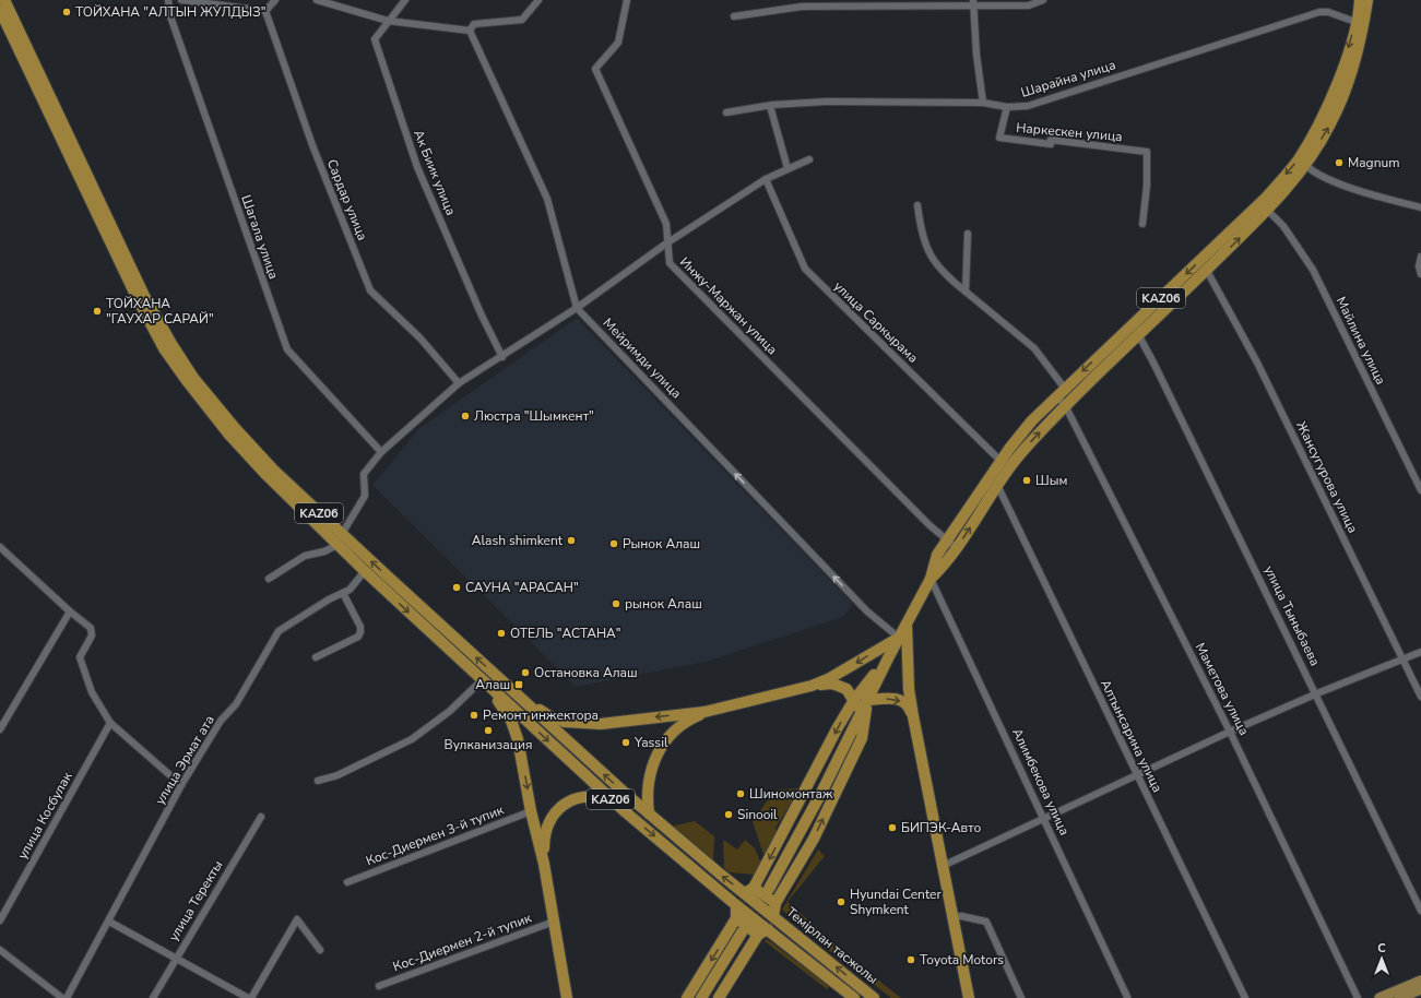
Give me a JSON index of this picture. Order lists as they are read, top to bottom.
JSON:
{
  "streets": {
    "highway": ["KАZ06", "Темірлан тасжолы"],
    "street": [
      "Шарайна улица",
      "Наркескен улица",
      "Ак Биик улица",
      "Сардар улица",
      "Шагала улица",
      "Инжу-Маржан улица",
      "улица Саркырама",
      "Майлина улица",
      "Мейримди улица",
      "Жансугурова улица",
      "улица Тыныбаева",
      "Маметова улица",
      "Алтынсарина улица",
      "улица Эрмат ата",
      "Алимбекова улица",
      "улица Косбулак",
      "Кос-Диермен 3-й тупик",
      "улица Теректы",
      "Кос-Диермен 2-й тупик"
    ]
  },
  "crossings": [
    ["Шарайна улица", "Наркескен улица"],
    ["Шарайна улица", "KАZ06"],
    ["KАZ06", "Инжу-Маржан улица"],
    ["KАZ06", "улица Саркырама"],
    ["KАZ06", "Майлина улица"],
    ["KАZ06", "Мейримди улица"],
    ["KАZ06", "Жансугурова улица"],
    ["KАZ06", "улица Тыныбаева"],
    ["KАZ06", "Маметова улица"],
    ["KАZ06", "Алтынсарина улица"],
    ["KАZ06", "улица Эрмат ата"],
    ["KАZ06", "Алимбекова улица"],
    ["KАZ06", "Темірлан тасжолы"]
  ],
  "one_way": ["Мейримди улица"],
  "places": {
    "other": [
      "ТОЙХАНА \"АЛТЫН ЖУЛДЫЗ\"",
      "Magnum",
      "ТОЙХАНА \"ГАУХАР САРАЙ\"",
      "Люстра \"Шымкент\"",
      "Шым",
      "Alash shimkent",
      "Рынок Алаш",
      "САУНА \"АРАСАН\"",
      "рынок Алаш",
      "ОТЕЛЬ \"АСТАНА\"",
      "Остановка Алаш",
      "Ремонт инжектора",
      "Вулканизация",
      "Yassil",
      "Шиномонтаж",
      "Sinooil",
      "БИПЭК-Авто",
      "Hyundai Center Shymkent",
      "Toyota Motors"
    ],
    "transit": ["Алаш"]
  },
  "north": "top"
}
